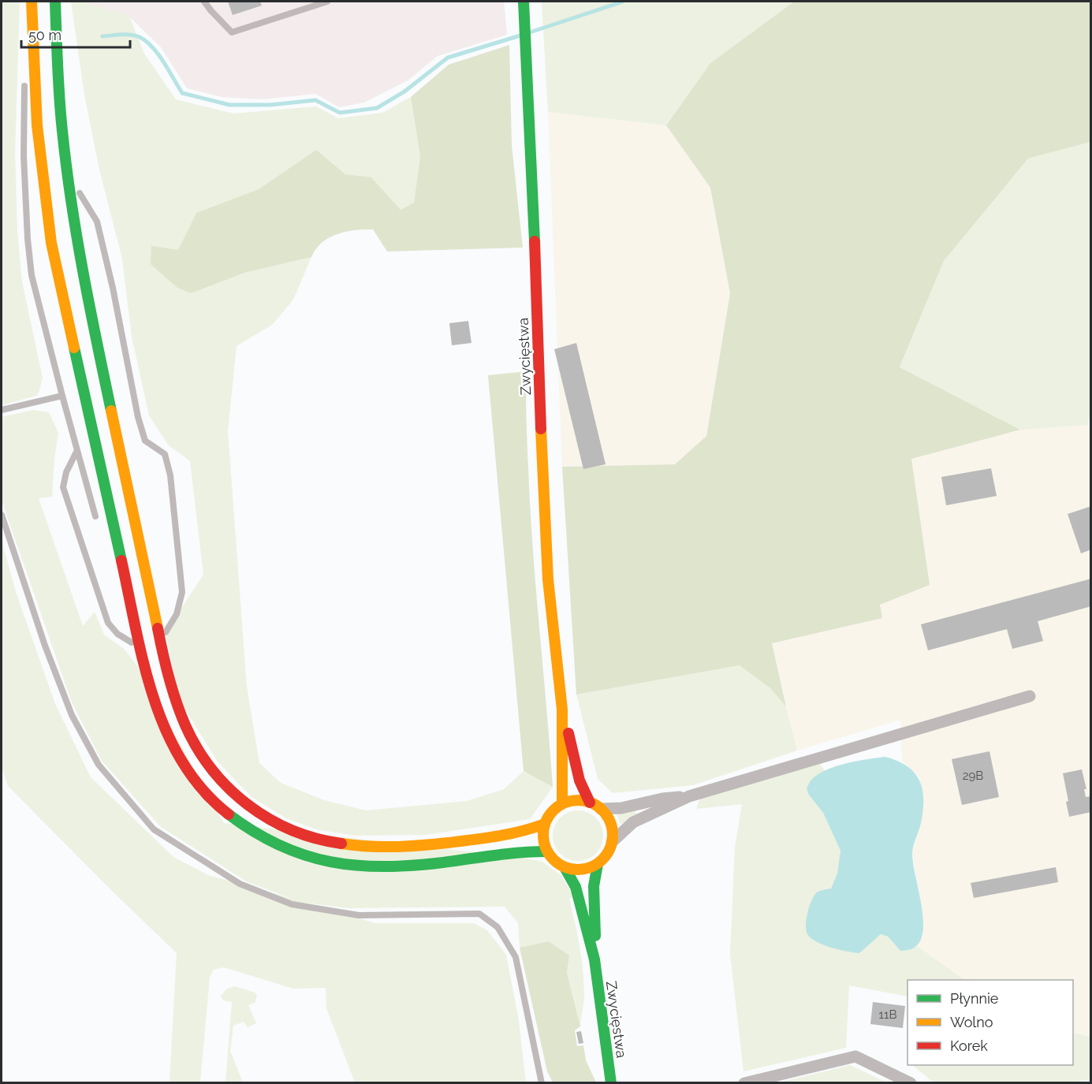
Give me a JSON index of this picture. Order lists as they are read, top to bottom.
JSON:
{
  "streets": {
    "main road": ["Zwycięstwa"]
  },
  "house_numbers": ["29B", "11B"],
  "legend": ["Płynnie", "Wolno", "Korek"],
  "scale_bar": "50 m"
}
